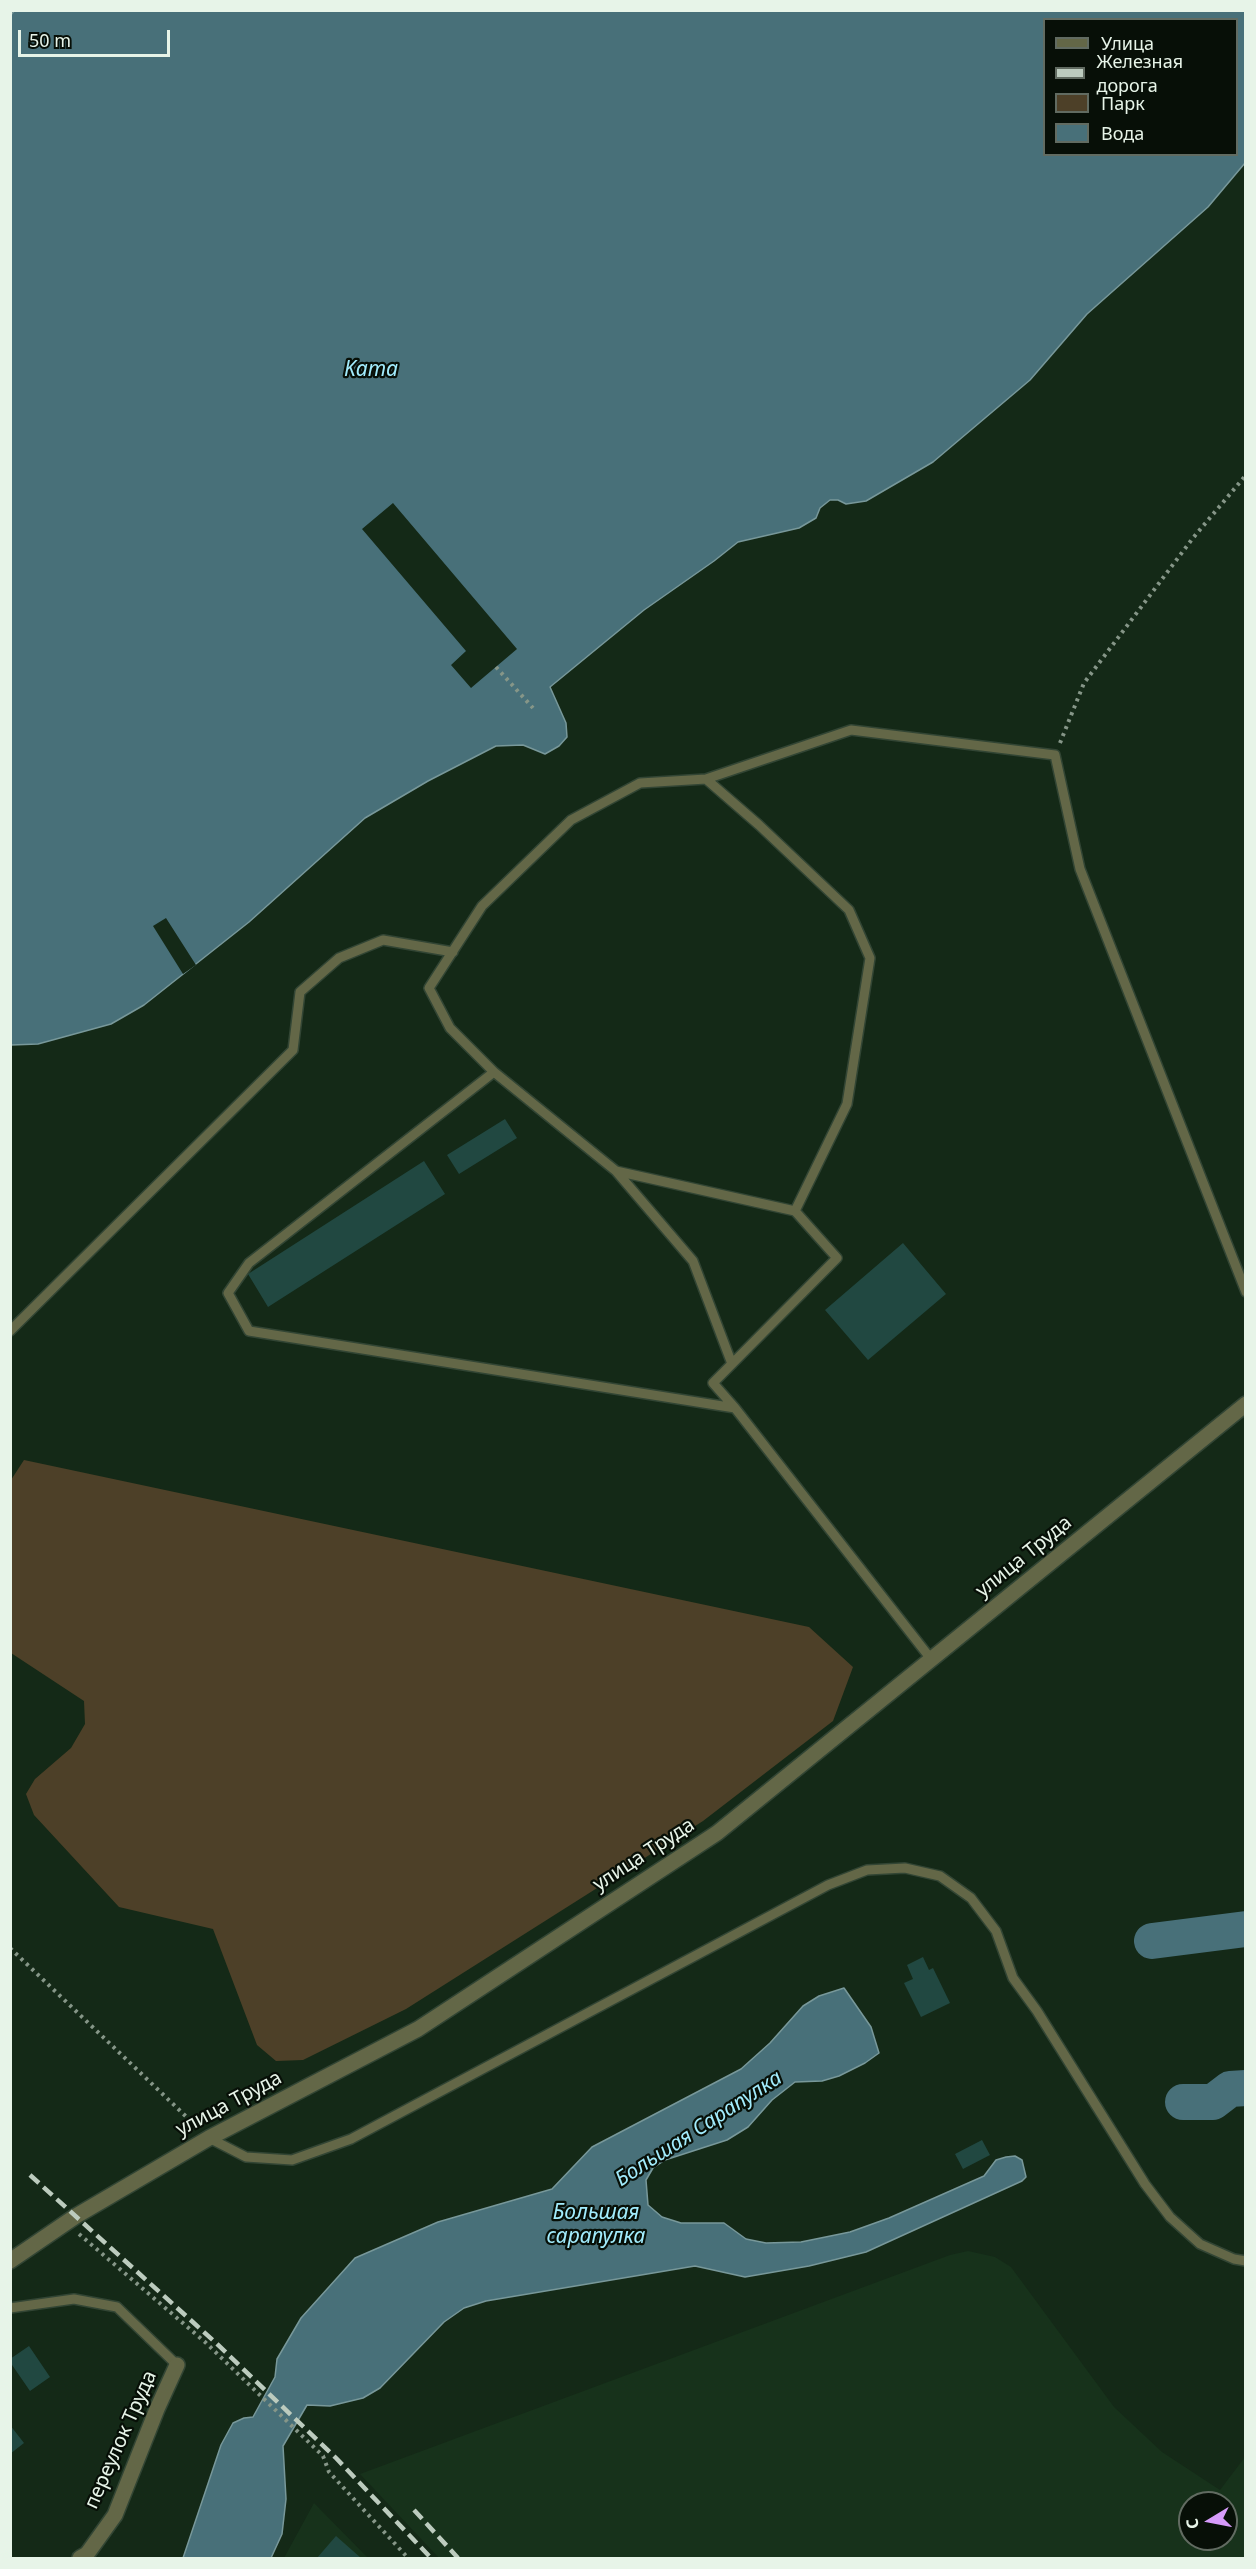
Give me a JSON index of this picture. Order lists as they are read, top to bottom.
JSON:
{
  "streets": {
    "street": ["улица Труда", "переулок Труда"]
  },
  "water": ["Kama", "Большая Сарапулка", "Большая сарапулка"],
  "legend": [
    "Улица",
    "Железная дорога",
    "Парк",
    "Вода"
  ],
  "scale_bar": "50 m",
  "north": "left"
}
